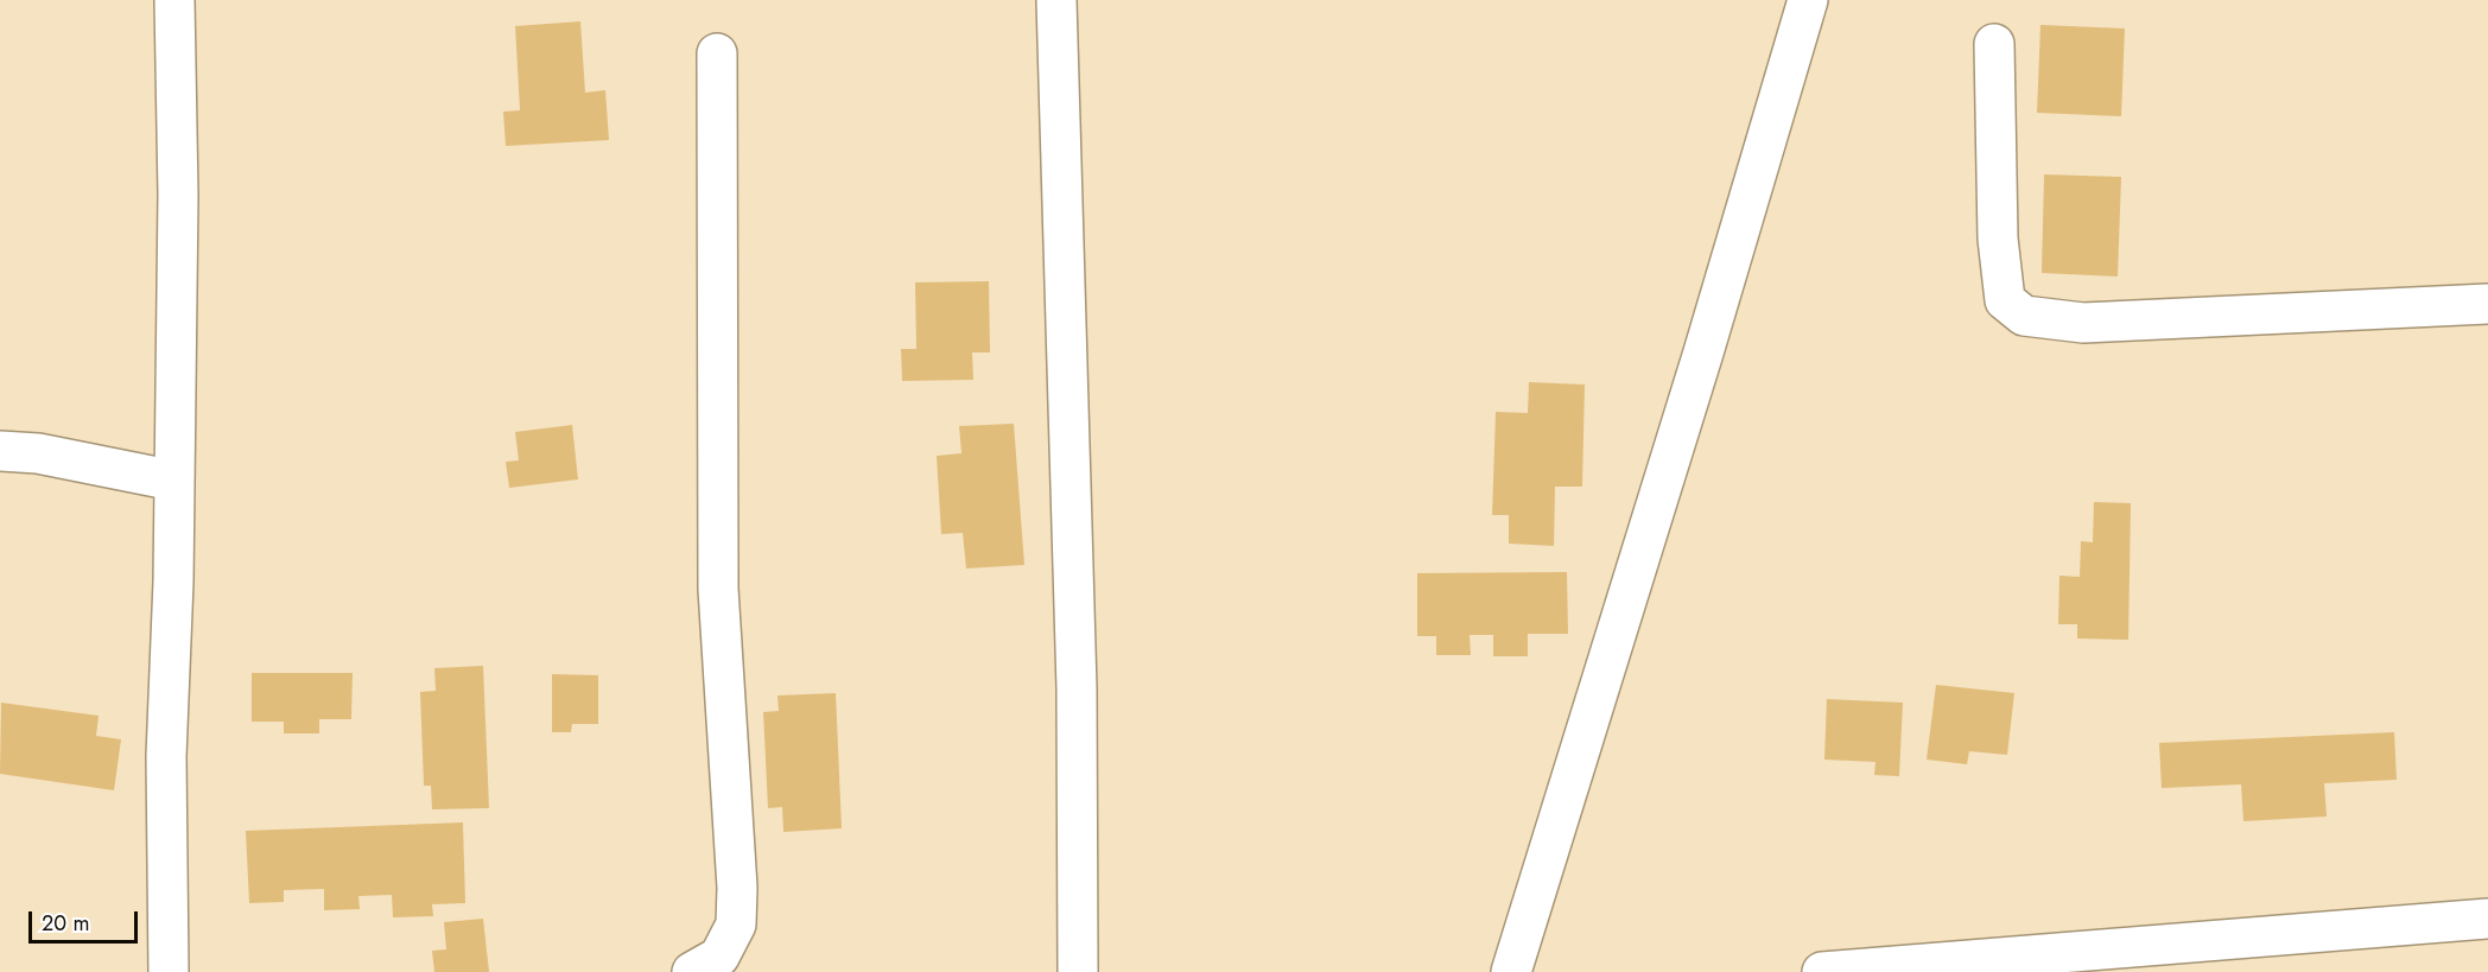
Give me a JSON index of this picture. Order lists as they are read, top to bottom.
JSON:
{
  "scale_bar": "20 m"
}
